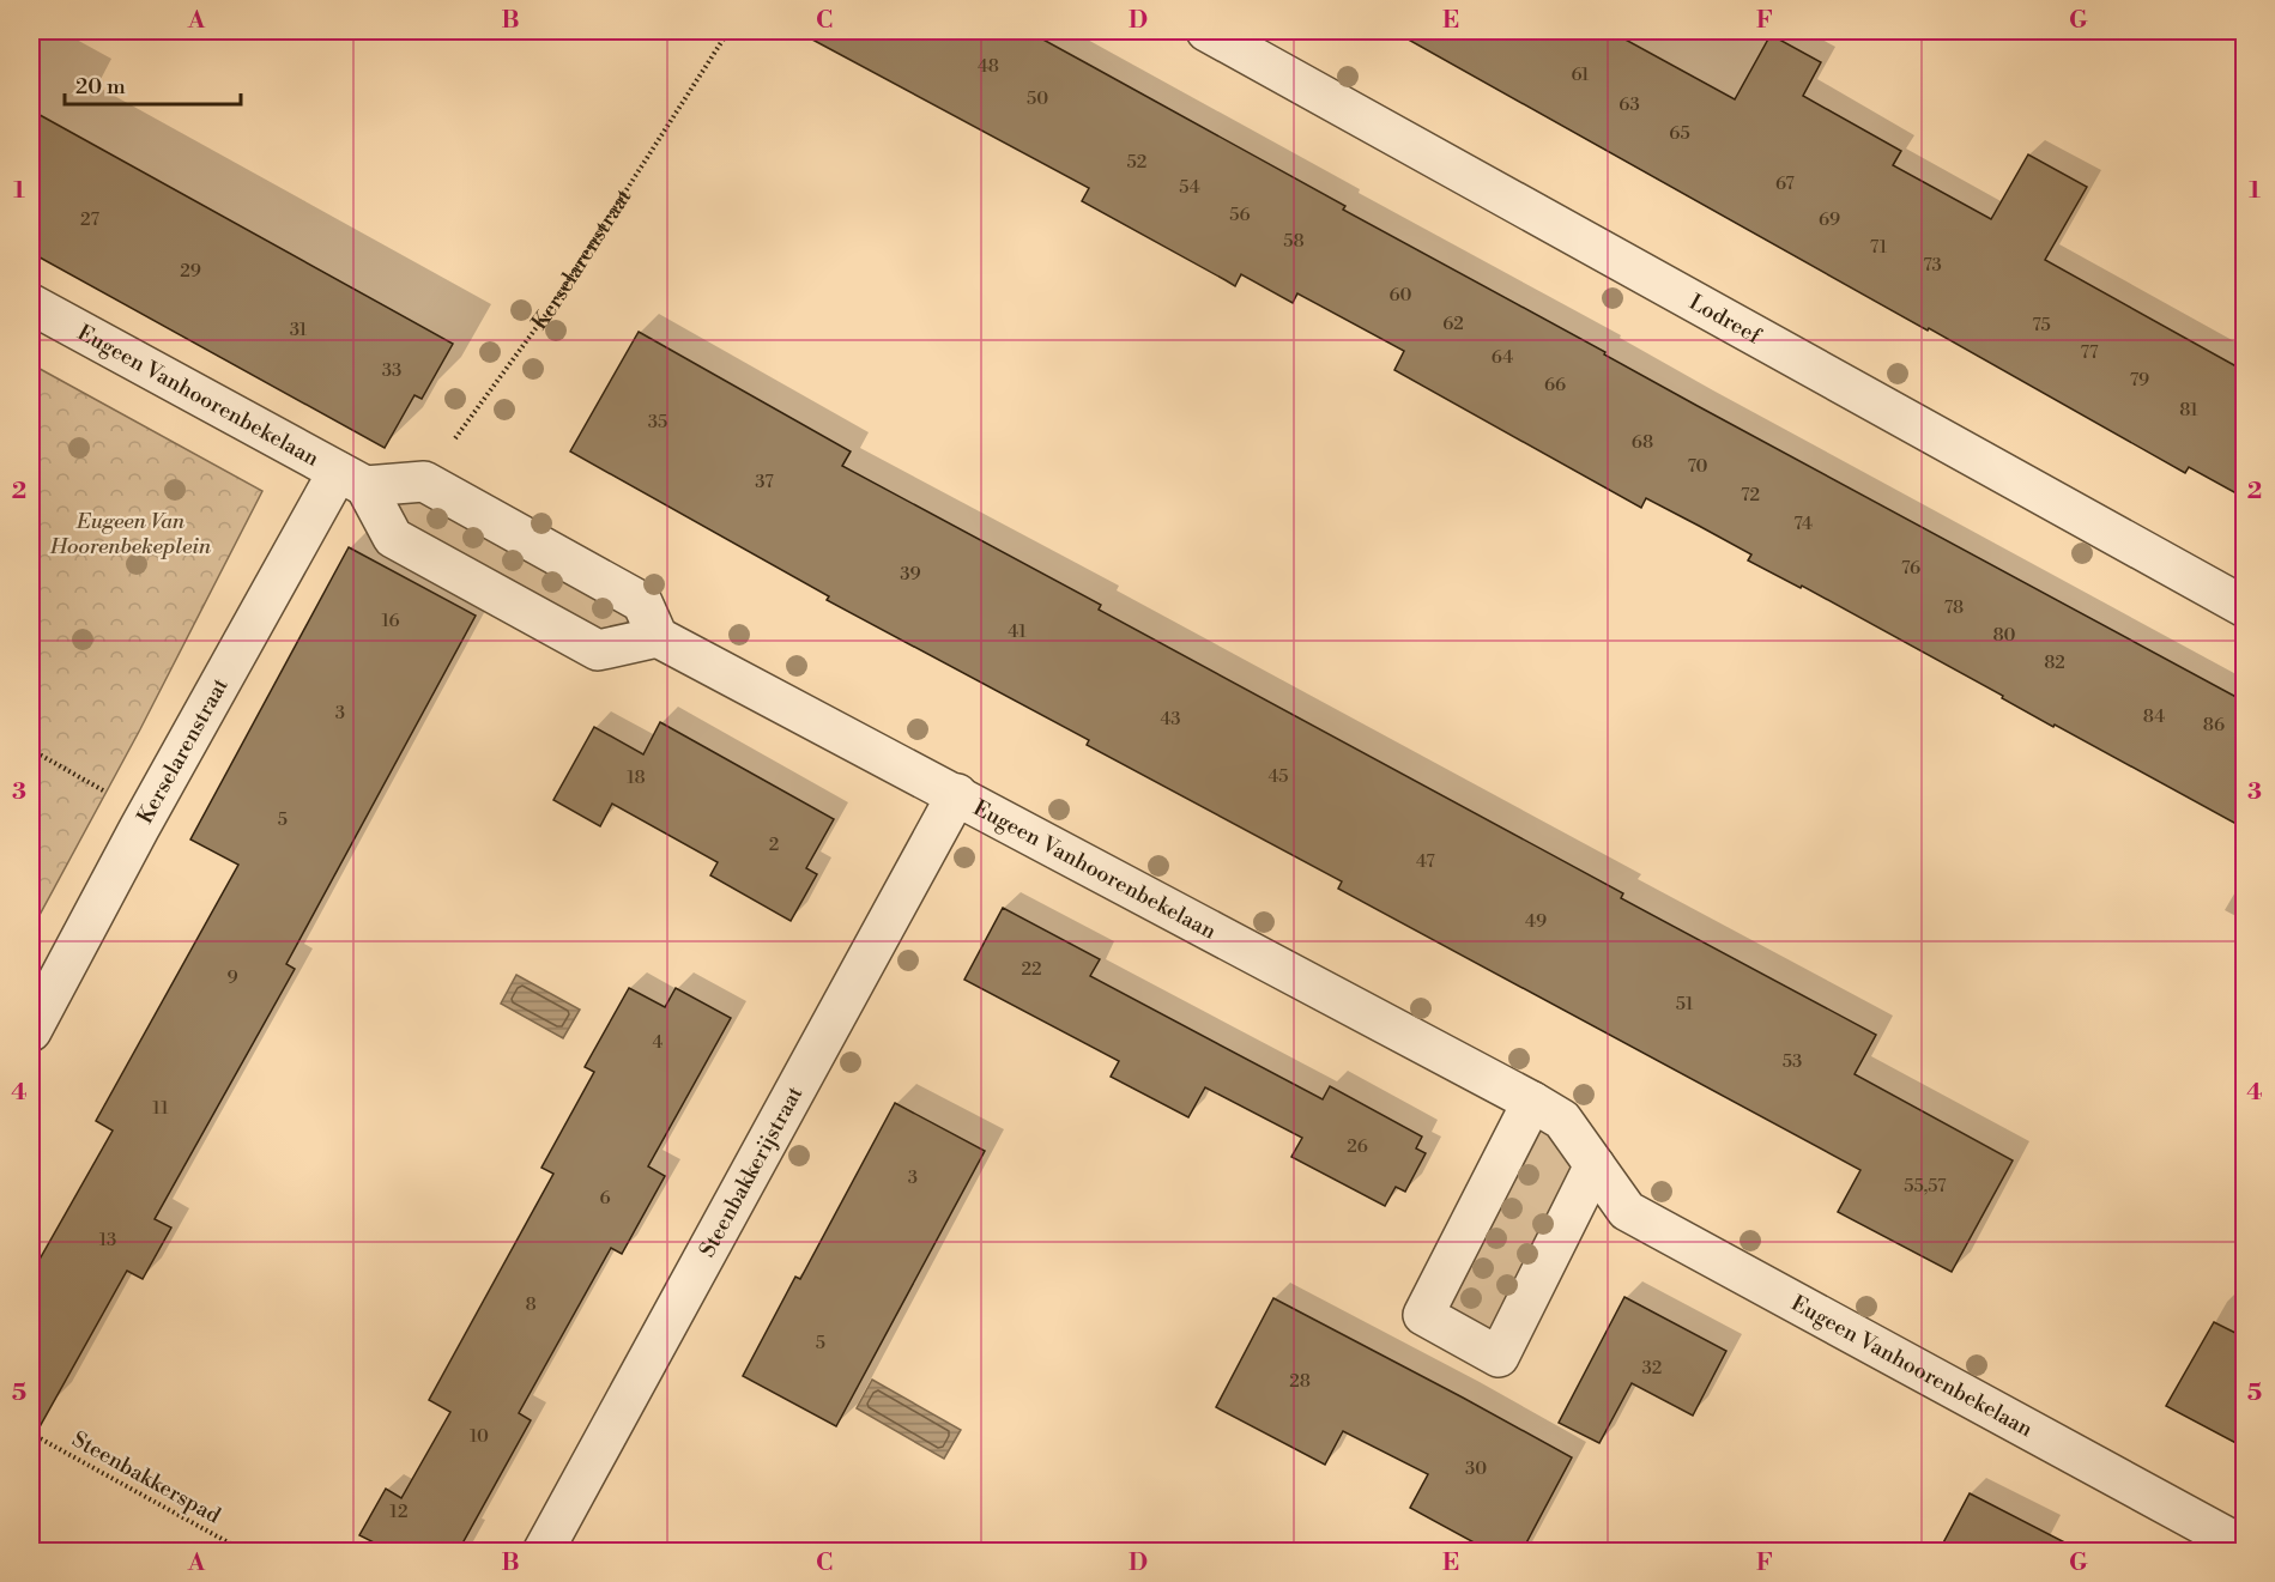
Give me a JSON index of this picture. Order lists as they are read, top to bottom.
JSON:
{
  "streets": {
    "street": [
      "Kerselarenstraat",
      "Lodreef",
      "Eugeen Vanhoorenbekelaan",
      "Steenbakkerijstraat"
    ],
    "path": ["Steenbakkerspad"]
  },
  "crossings": [
    ["Kerselarenstraat", "Eugeen Vanhoorenbekelaan"],
    ["Eugeen Vanhoorenbekelaan", "Steenbakkerijstraat"]
  ],
  "parks": ["Eugeen Van Hoorenbekeplein"],
  "house_numbers": [
    "48",
    "61",
    "50",
    "63",
    "65",
    "52",
    "67",
    "54",
    "56",
    "27",
    "69",
    "58",
    "71",
    "73",
    "29",
    "60",
    "62",
    "75",
    "31",
    "77",
    "64",
    "33",
    "79",
    "66",
    "81",
    "35",
    "68",
    "70",
    "37",
    "72",
    "74",
    "76",
    "39",
    "78",
    "16",
    "41",
    "80",
    "82",
    "3",
    "84",
    "43",
    "86",
    "45",
    "18",
    "5",
    "2",
    "47",
    "49",
    "22",
    "9",
    "51",
    "4",
    "53",
    "11",
    "26",
    "3",
    "55,57",
    "6",
    "13",
    "8",
    "5",
    "32",
    "28",
    "10",
    "30",
    "12"
  ],
  "scale_bar": "20 m",
  "grid": {
    "columns": [
      "A",
      "B",
      "C",
      "D",
      "E",
      "F",
      "G"
    ],
    "rows": [
      "1",
      "2",
      "3",
      "4",
      "5"
    ]
  }
}
